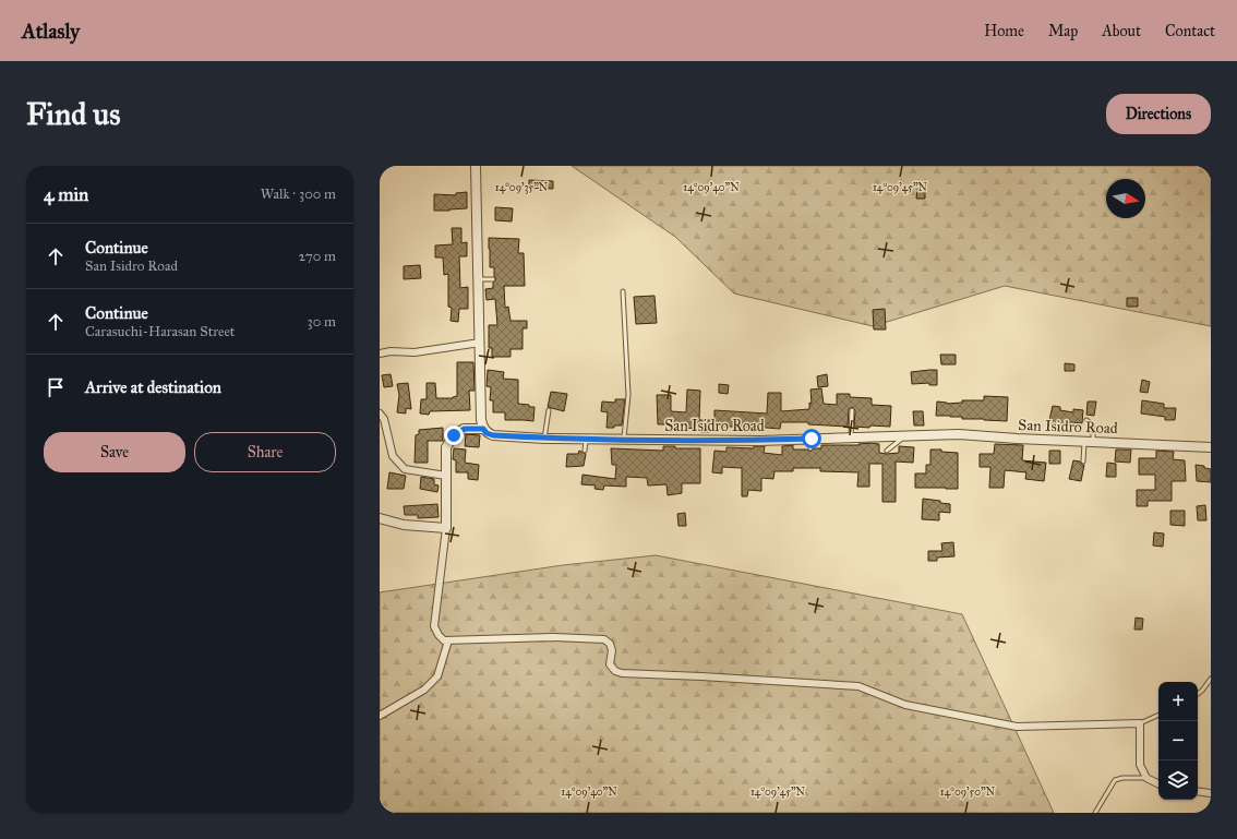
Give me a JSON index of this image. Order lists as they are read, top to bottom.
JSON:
{
  "streets": {
    "street": ["San Isidro Road"]
  },
  "north": "right",
  "page": {
    "header": "Atlasly",
    "nav": [
      "Home",
      "Map",
      "About",
      "Contact"
    ],
    "buttons": [
      "Directions",
      ["Save", "Share"]
    ],
    "title": "Find us",
    "heading": ["4 min", "Walk · 300 m"],
    "list": [
      ["Continue", "San Isidro Road", "270 m"],
      ["Continue", "Carasuchi-Harasan Street", "30 m"],
      "Arrive at destination"
    ],
    "map_buttons": ["+", "−"]
  },
  "coordinates": [
    "14°09'35\"N",
    "14°09'40\"N",
    "14°09'45\"N",
    "14°09'50\"N"
  ]
}
